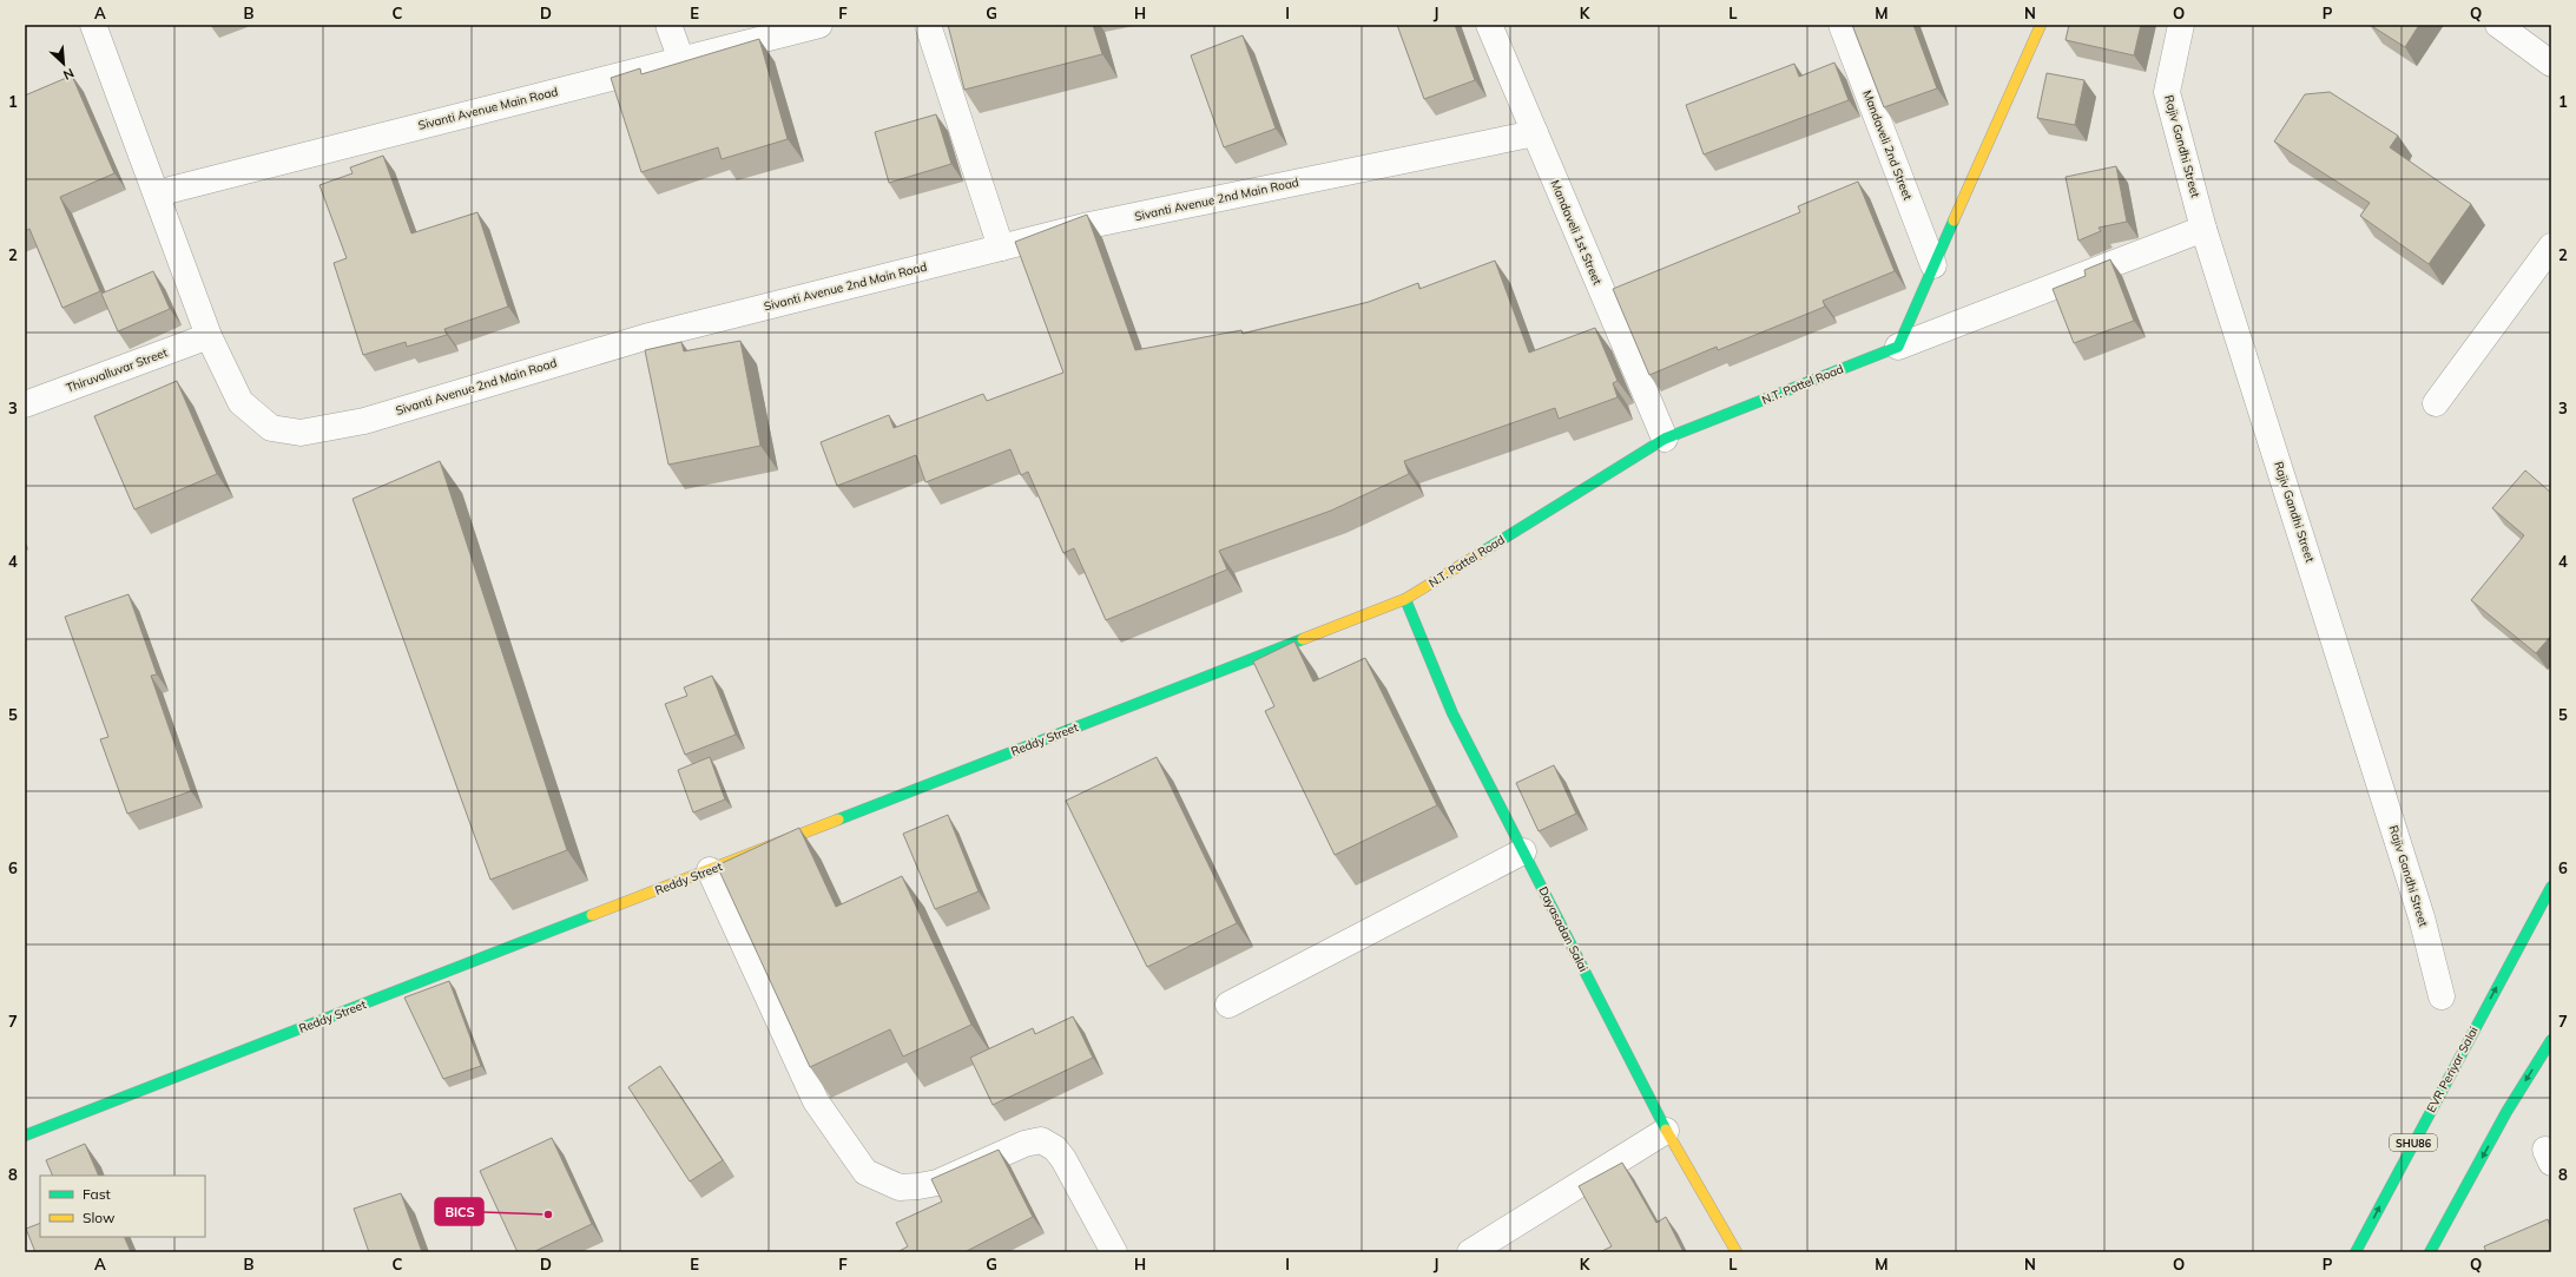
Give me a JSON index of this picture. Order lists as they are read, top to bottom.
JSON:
{
  "streets": {
    "street": [
      "Sivanti Avenue Main Road",
      "Mandaveli 2nd Street",
      "Rajiv Gandhi Street",
      "Sivanti Avenue 2nd Main Road",
      "Mandaveli 1st Street",
      "Thiruvalluvar Street",
      "N.T. Pattel Road",
      "Reddy Street",
      "Dayasadan Salai",
      "EVR Periyar Salai",
      "SHU86"
    ]
  },
  "crossings": [
    ["Sivanti Avenue Main Road", "Sivanti Avenue 2nd Main Road"],
    ["Sivanti Avenue 2nd Main Road", "Mandaveli 1st Street"],
    ["Sivanti Avenue 2nd Main Road", "Thiruvalluvar Street"],
    ["Mandaveli 1st Street", "N.T. Pattel Road"],
    ["N.T. Pattel Road", "Reddy Street"],
    ["N.T. Pattel Road", "Dayasadan Salai"],
    ["Reddy Street", "Dayasadan Salai"]
  ],
  "places": ["BICS"],
  "legend": ["Fast", "Slow"],
  "north": "bottom right",
  "grid": {
    "columns": [
      "A",
      "B",
      "C",
      "D",
      "E",
      "F",
      "G",
      "H",
      "I",
      "J",
      "K",
      "L",
      "M",
      "N",
      "O",
      "P",
      "Q"
    ],
    "rows": [
      "1",
      "2",
      "3",
      "4",
      "5",
      "6",
      "7",
      "8"
    ]
  }
}
